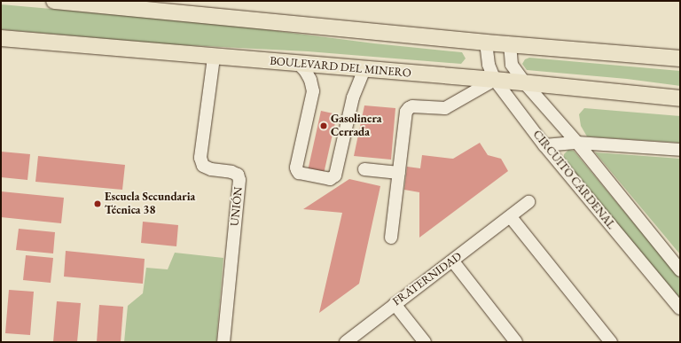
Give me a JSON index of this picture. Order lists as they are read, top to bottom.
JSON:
{
  "streets": {
    "main road": ["BOULEVARD DEL MINERO"],
    "street": ["CIRCUITO CARDENAL", "UNIÓN", "FRATERNIDAD"]
  },
  "crossings": [
    ["BOULEVARD DEL MINERO", "CIRCUITO CARDENAL"],
    ["BOULEVARD DEL MINERO", "UNIÓN"]
  ],
  "places": ["Gasolinera Cerrada", "Escuela Secundaria Técnica 38"]
}
